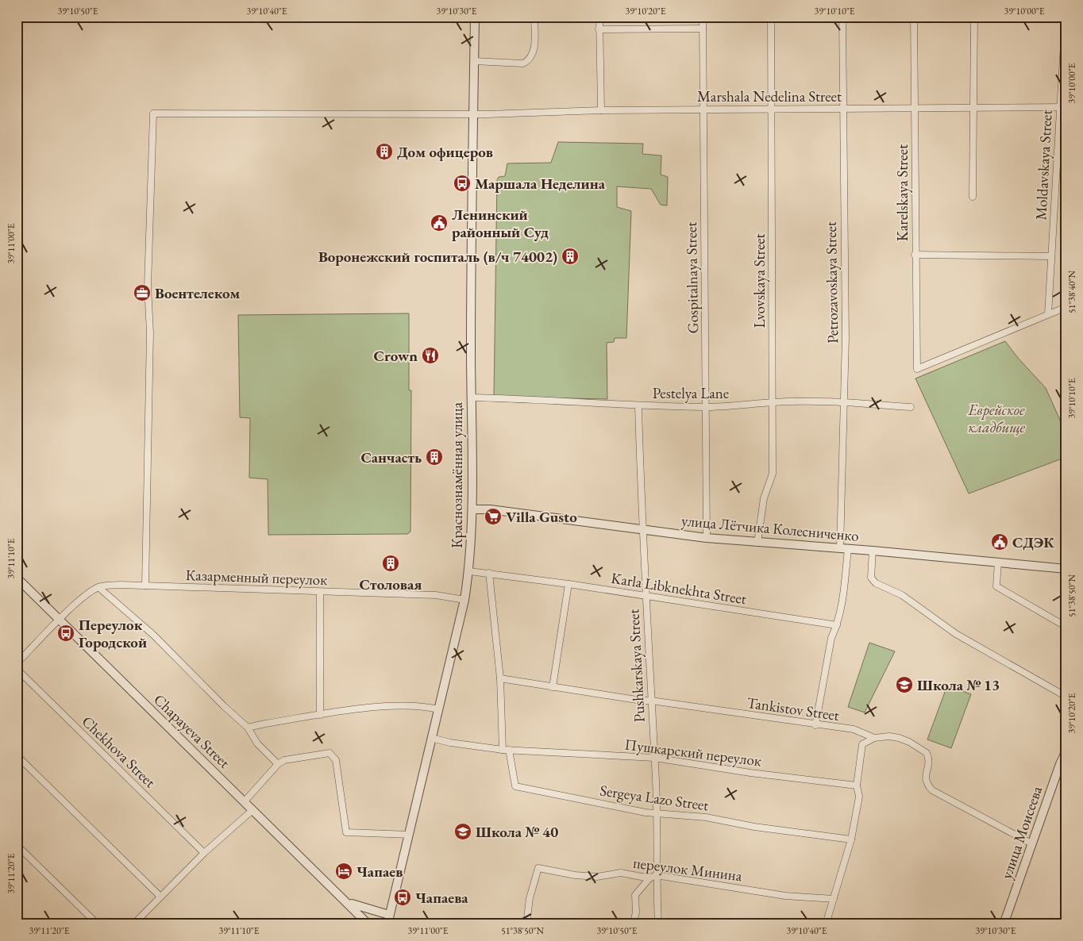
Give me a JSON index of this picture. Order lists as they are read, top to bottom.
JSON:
{
  "streets": {
    "street": [
      "Marshala Nedelina Street",
      "Moldavskaya Street",
      "Karelskaya Street",
      "Gospitalnaya Street",
      "Lvovskaya Street",
      "Petrozavoskaya Street",
      "Pestelya Lane",
      "Краснознамённая улица",
      "улица Лётчика Колесниченко",
      "Казарменный переулок",
      "Karla Libknekhta Street",
      "Pushkarskaya Street",
      "Tankistov Street",
      "Chapayeva Street",
      "Chekhova Street",
      "Пушкарский переулок",
      "Sergeya Lazo Street",
      "улица Моисеева",
      "переулок Минина"
    ]
  },
  "crossings": [
    ["Marshala Nedelina Street", "Moldavskaya Street"],
    ["Marshala Nedelina Street", "Karelskaya Street"],
    ["Marshala Nedelina Street", "Gospitalnaya Street"],
    ["Marshala Nedelina Street", "Lvovskaya Street"],
    ["Marshala Nedelina Street", "Petrozavoskaya Street"],
    ["Marshala Nedelina Street", "Краснознамённая улица"],
    ["Marshala Nedelina Street", "Казарменный переулок"],
    ["Moldavskaya Street", "Karelskaya Street"],
    ["Gospitalnaya Street", "Pestelya Lane"],
    ["Gospitalnaya Street", "улица Лётчика Колесниченко"],
    ["Lvovskaya Street", "Pestelya Lane"],
    ["Lvovskaya Street", "улица Лётчика Колесниченко"],
    ["Petrozavoskaya Street", "Pestelya Lane"],
    ["Petrozavoskaya Street", "улица Лётчика Колесниченко"],
    ["Petrozavoskaya Street", "Karla Libknekhta Street"],
    ["Petrozavoskaya Street", "Tankistov Street"],
    ["Pestelya Lane", "Краснознамённая улица"],
    ["Pestelya Lane", "Pushkarskaya Street"],
    ["Краснознамённая улица", "улица Лётчика Колесниченко"],
    ["Краснознамённая улица", "Казарменный переулок"],
    ["Краснознамённая улица", "Karla Libknekhta Street"],
    ["Краснознамённая улица", "Пушкарский переулок"],
    ["улица Лётчика Колесниченко", "Pushkarskaya Street"],
    ["Казарменный переулок", "Chapayeva Street"],
    ["Karla Libknekhta Street", "Pushkarskaya Street"],
    ["Pushkarskaya Street", "Tankistov Street"],
    ["Pushkarskaya Street", "Пушкарский переулок"],
    ["Pushkarskaya Street", "Sergeya Lazo Street"],
    ["Pushkarskaya Street", "переулок Минина"],
    ["Tankistov Street", "улица Моисеева"],
    ["Пушкарский переулок", "Sergeya Lazo Street"]
  ],
  "parks": ["Еврейское кладбище"],
  "places": {
    "building": [
      "Дом офицеров",
      "Воронежский госпиталь (в/ч 74002)",
      "Санчасть",
      "Столовая"
    ],
    "bus stop": ["Маршала Неделина", "Переулок Городской", "Чапаева"],
    "public building": ["Ленинский районный Суд", "СДЭК"],
    "office": ["Воентелеком"],
    "restaurant": ["Crown"],
    "supermarket": ["Villa Gusto"],
    "school or university": ["Школа № 13", "Школа № 40"],
    "hotel": ["Чапаев"]
  },
  "coordinates": [
    "39°10'50\"E",
    "39°10'40\"E",
    "39°10'30\"E",
    "39°10'20\"E",
    "39°10'10\"E",
    "39°10'00\"E",
    "39°11'00\"E",
    "51°38'40\"N",
    "39°11'10\"E",
    "51°38'50\"N",
    "39°11'20\"E"
  ]
}
